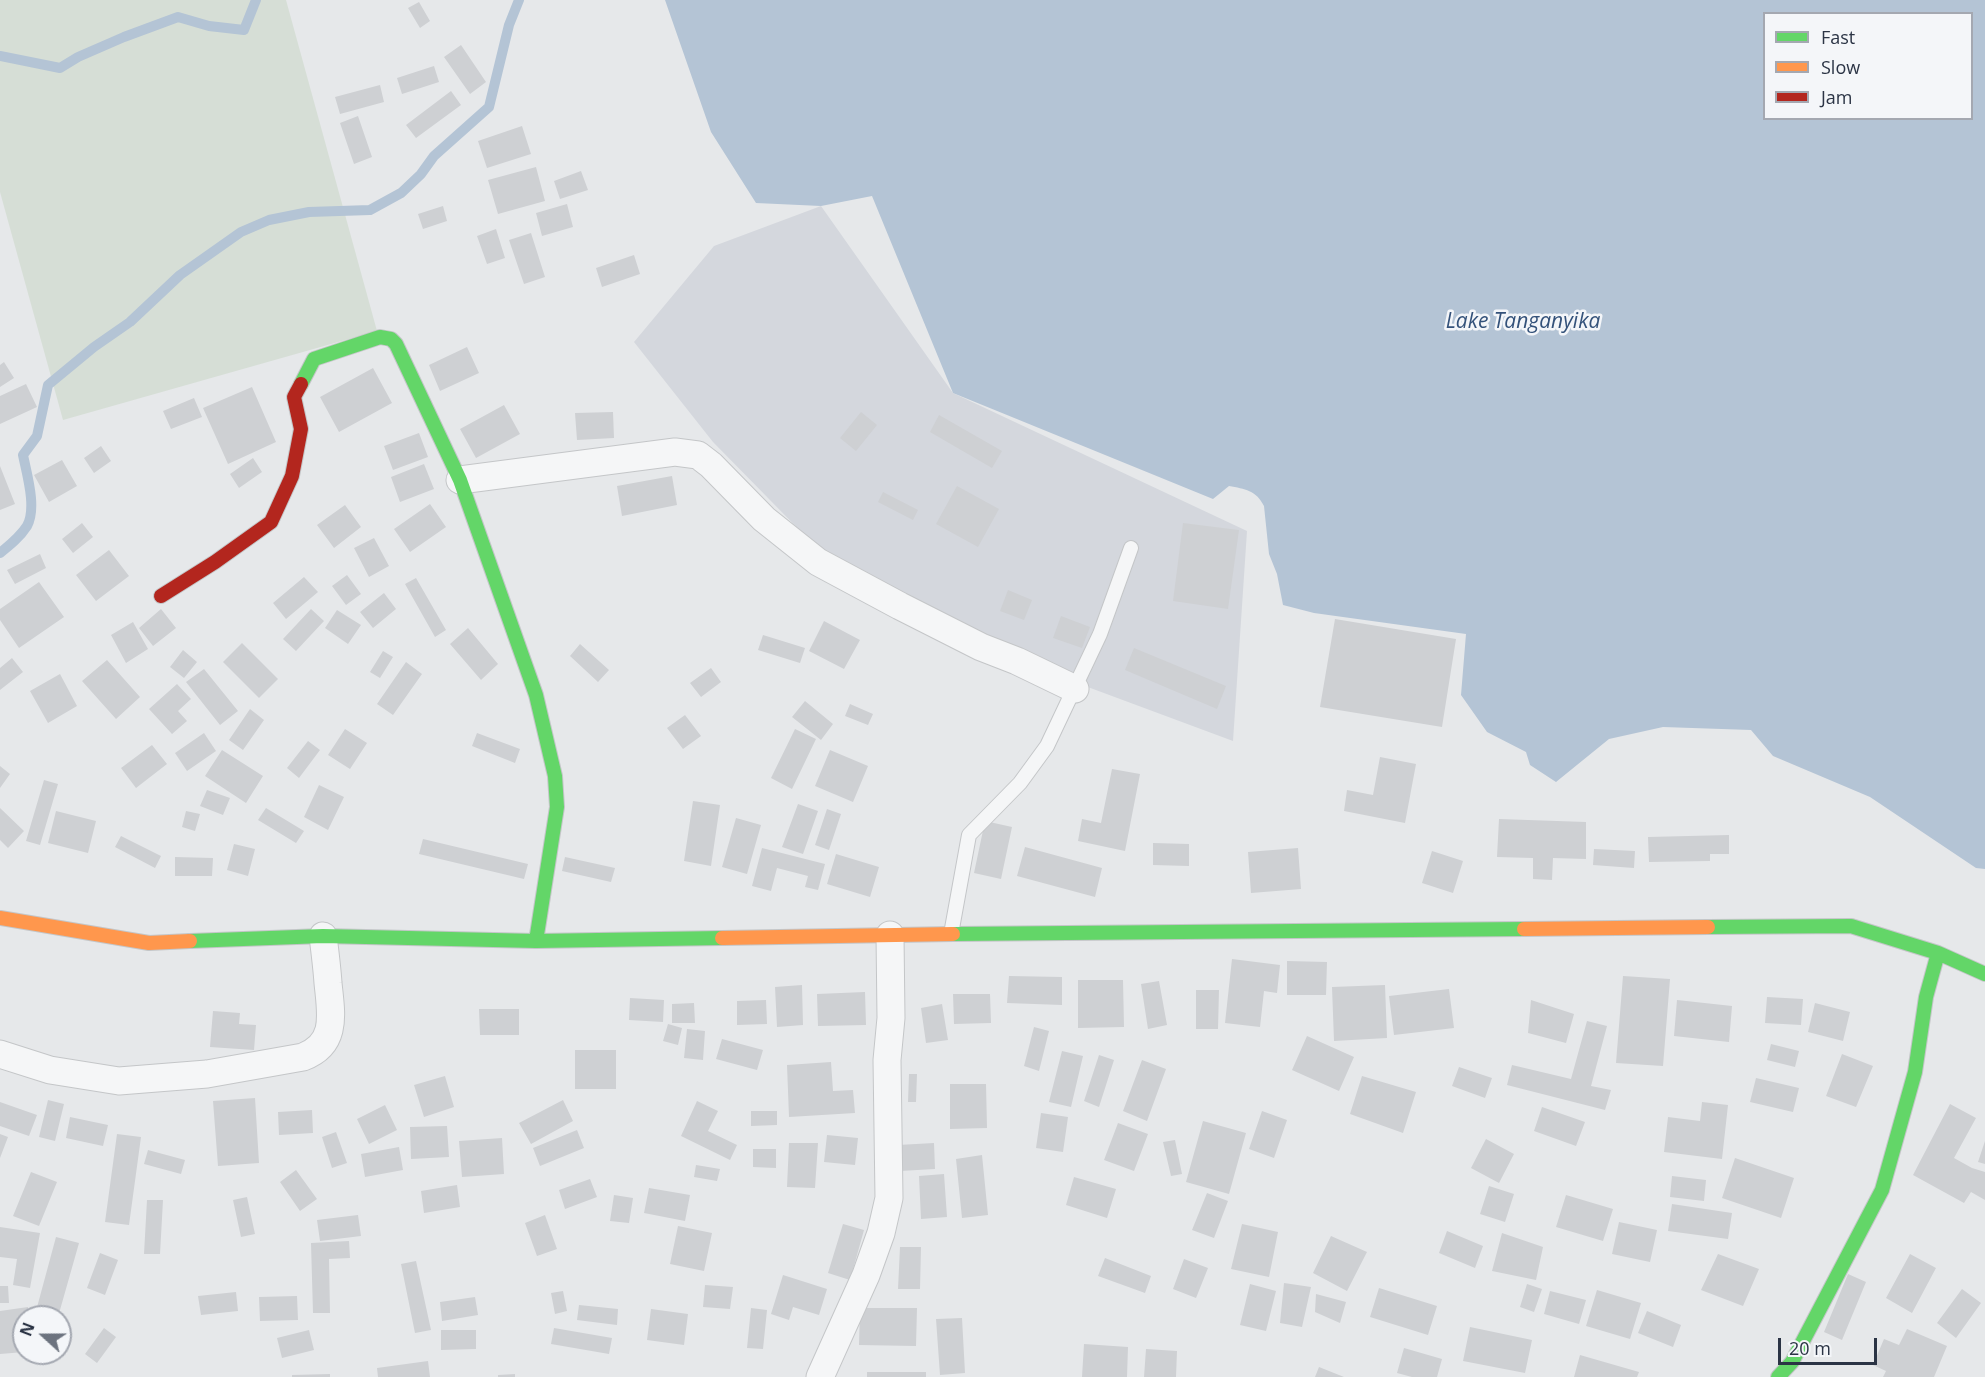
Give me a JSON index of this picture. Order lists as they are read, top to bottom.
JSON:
{
  "water": ["Lake Tanganyika"],
  "legend": ["Fast", "Slow", "Jam"],
  "scale_bar": "20 m",
  "north": "left"
}
